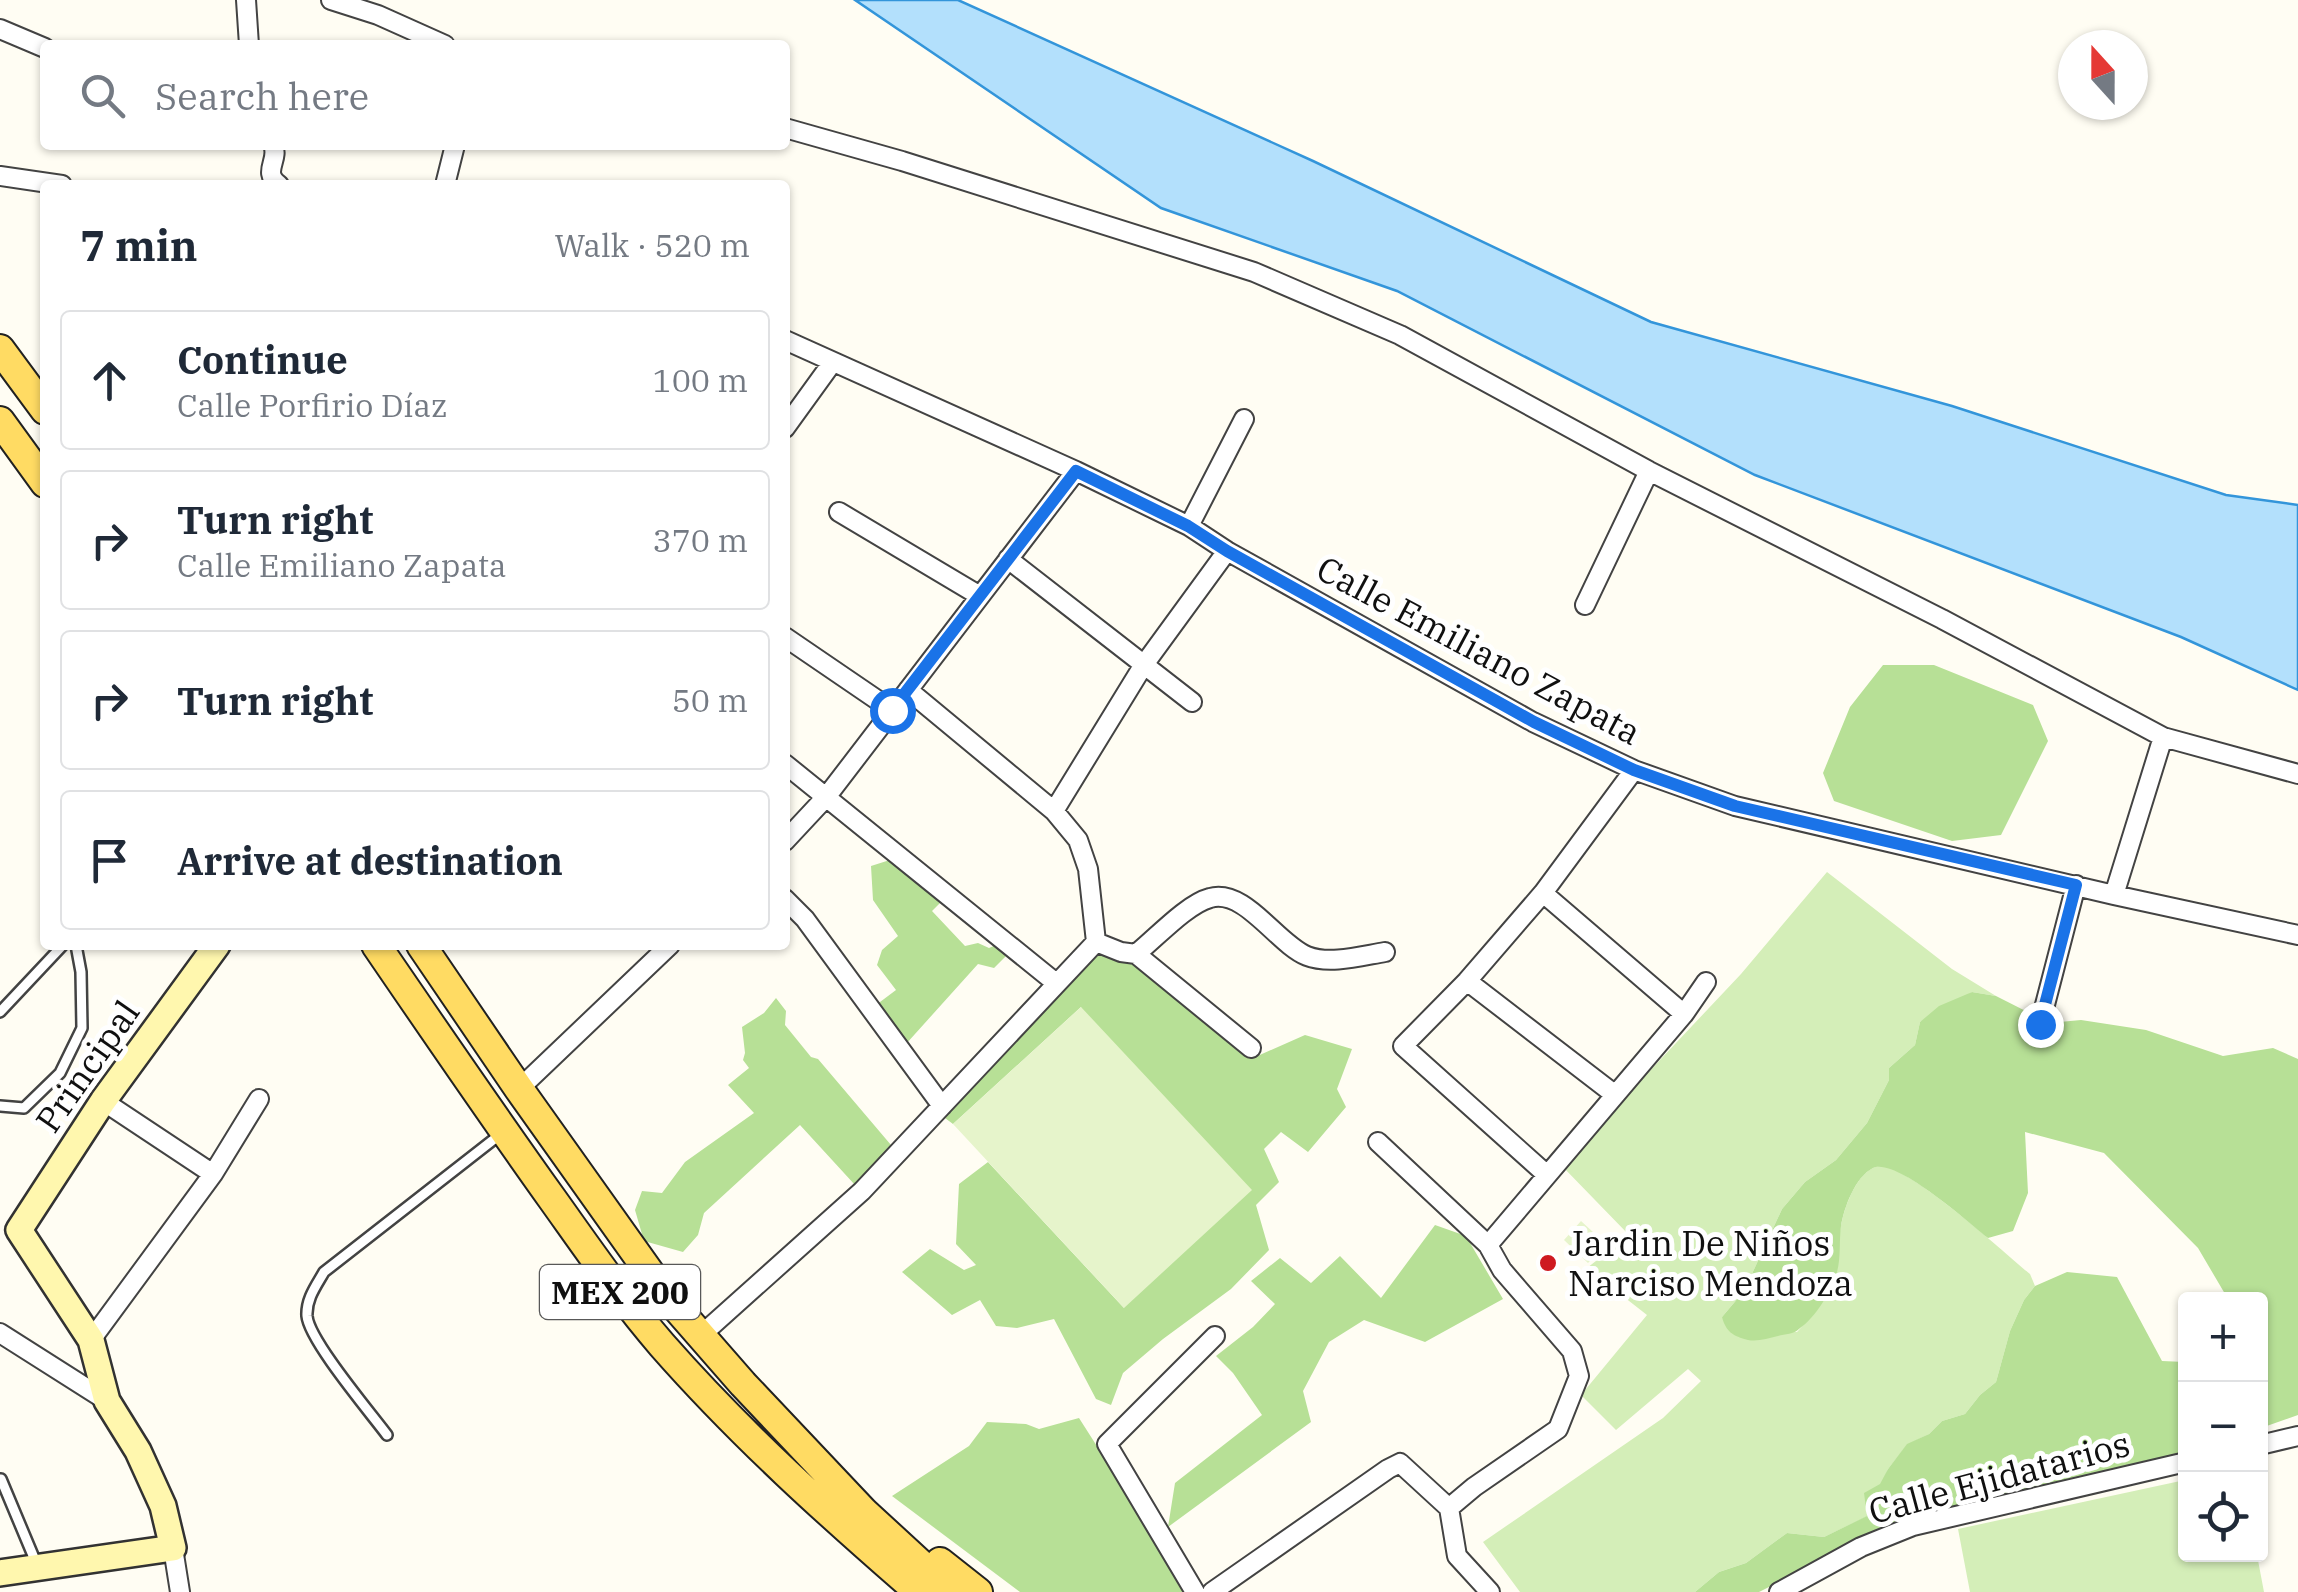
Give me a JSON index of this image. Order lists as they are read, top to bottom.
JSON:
{
  "streets": {
    "main road": ["MEX 200"],
    "street": ["Calle Emiliano Zapata", "Principal", "Calle Ejidatarios"]
  },
  "places": ["Jardin De Niños Narciso Mendoza"],
  "north": "top",
  "page": {
    "search": "Search here",
    "heading": ["7 min", "Walk · 520 m"],
    "list": [
      ["Continue", "Calle Porfirio Díaz", "100 m"],
      ["Turn right", "Calle Emiliano Zapata", "370 m"],
      ["Turn right", "50 m"],
      "Arrive at destination"
    ],
    "map_buttons": ["+", "−"]
  }
}
